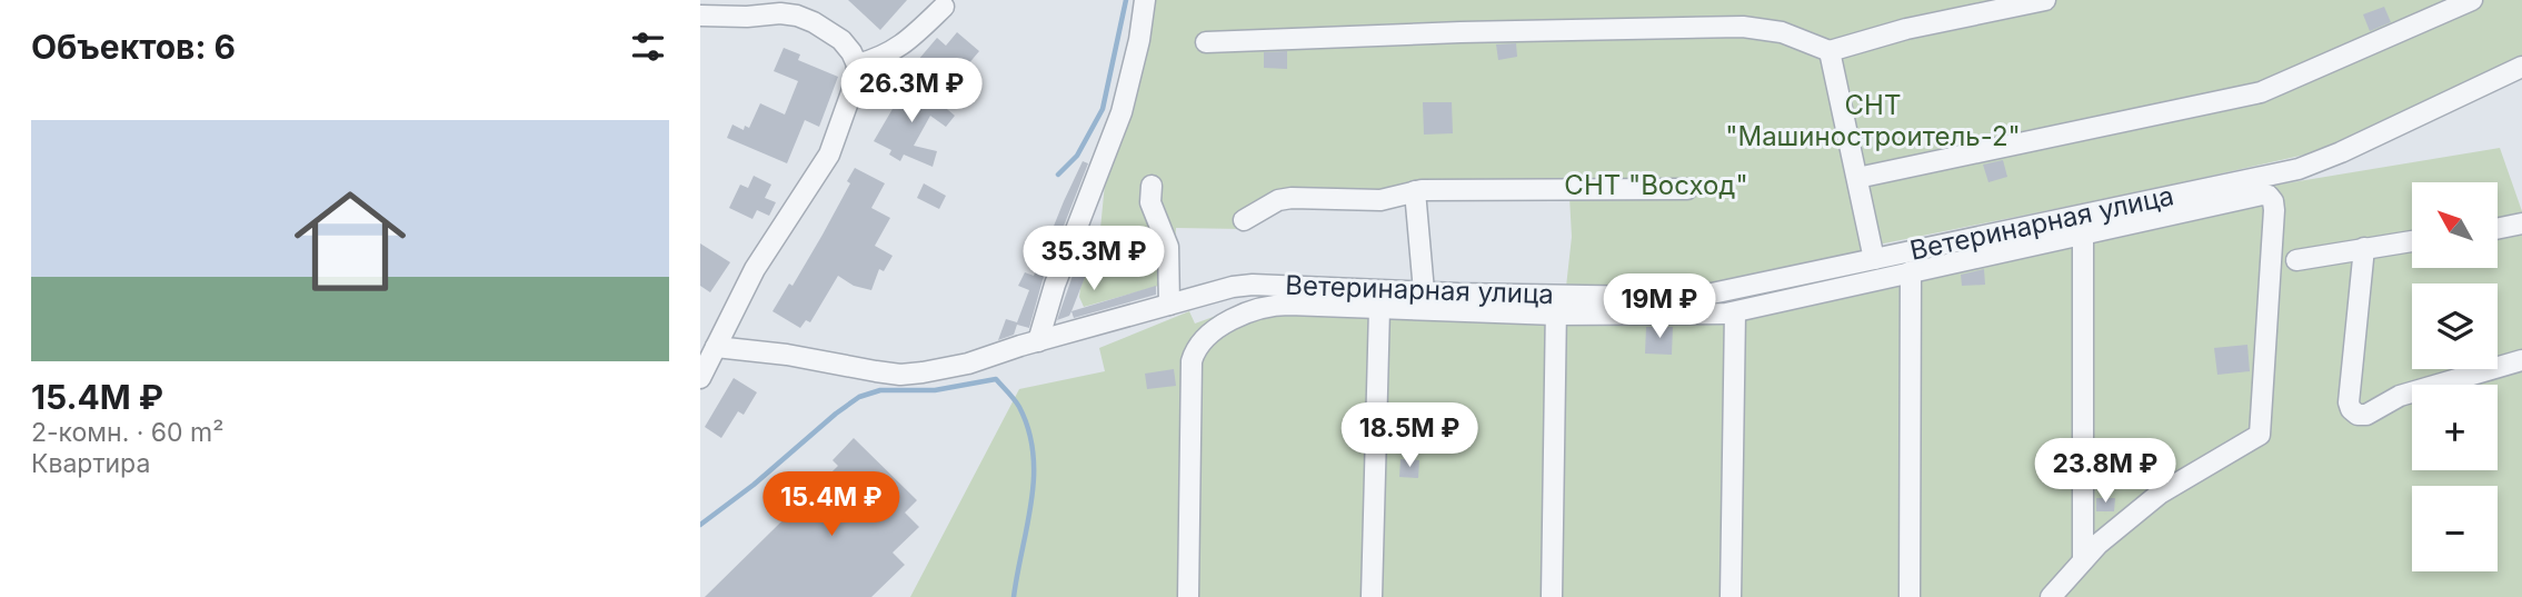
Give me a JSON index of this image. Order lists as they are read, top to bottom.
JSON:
{
  "streets": {
    "street": ["Ветеринарная улица"]
  },
  "parks": ["СНТ \"Машиностроитель-2\"", "СНТ \"Восход\""],
  "north": "top left",
  "page": {
    "heading": "Объектов: 6",
    "price": [
      "26.3M ₽",
      "35.3M ₽",
      "19M ₽",
      "18.5M ₽",
      "23.8M ₽",
      "15.4M ₽"
    ],
    "list": [
      {
        "name": "15.4M ₽",
        "note": "2-комн. · 60 m² · Квартира"
      }
    ],
    "map_buttons": ["+", "−"]
  }
}
